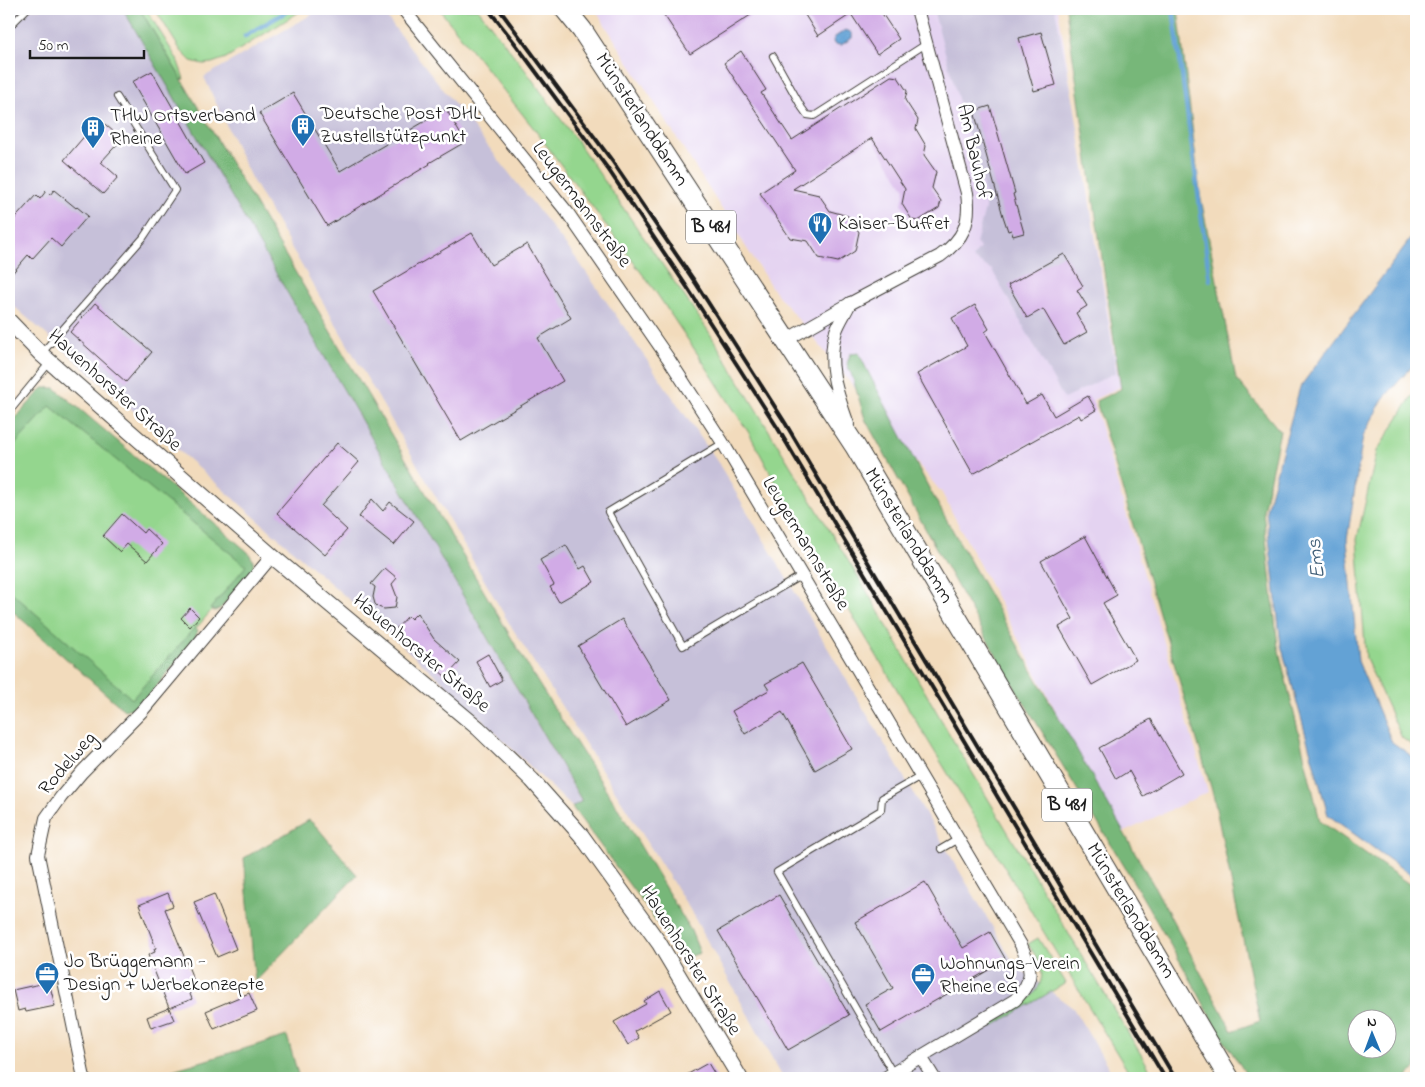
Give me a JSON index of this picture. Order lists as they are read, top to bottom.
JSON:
{
  "streets": {
    "main road": ["Münsterlanddamm", "B 481"],
    "street": [
      "Am Bauhof",
      "Leugermannstraße",
      "Hauenhorster Straße",
      "Rodelweg"
    ]
  },
  "crossings": [
    ["Münsterlanddamm", "Am Bauhof"],
    ["Hauenhorster Straße", "Rodelweg"]
  ],
  "water": ["Ems"],
  "places": {
    "building": ["Deutsche Post DHL Zustellstützpunkt", "THW Ortsverband Rheine"],
    "restaurant": ["Kaiser-Buffet"],
    "office": ["Jo Brüggemann - Design + Werbekonzepte", "Wohnungs-Verein Rheine eG"]
  },
  "scale_bar": "50 m",
  "north": "top"
}
